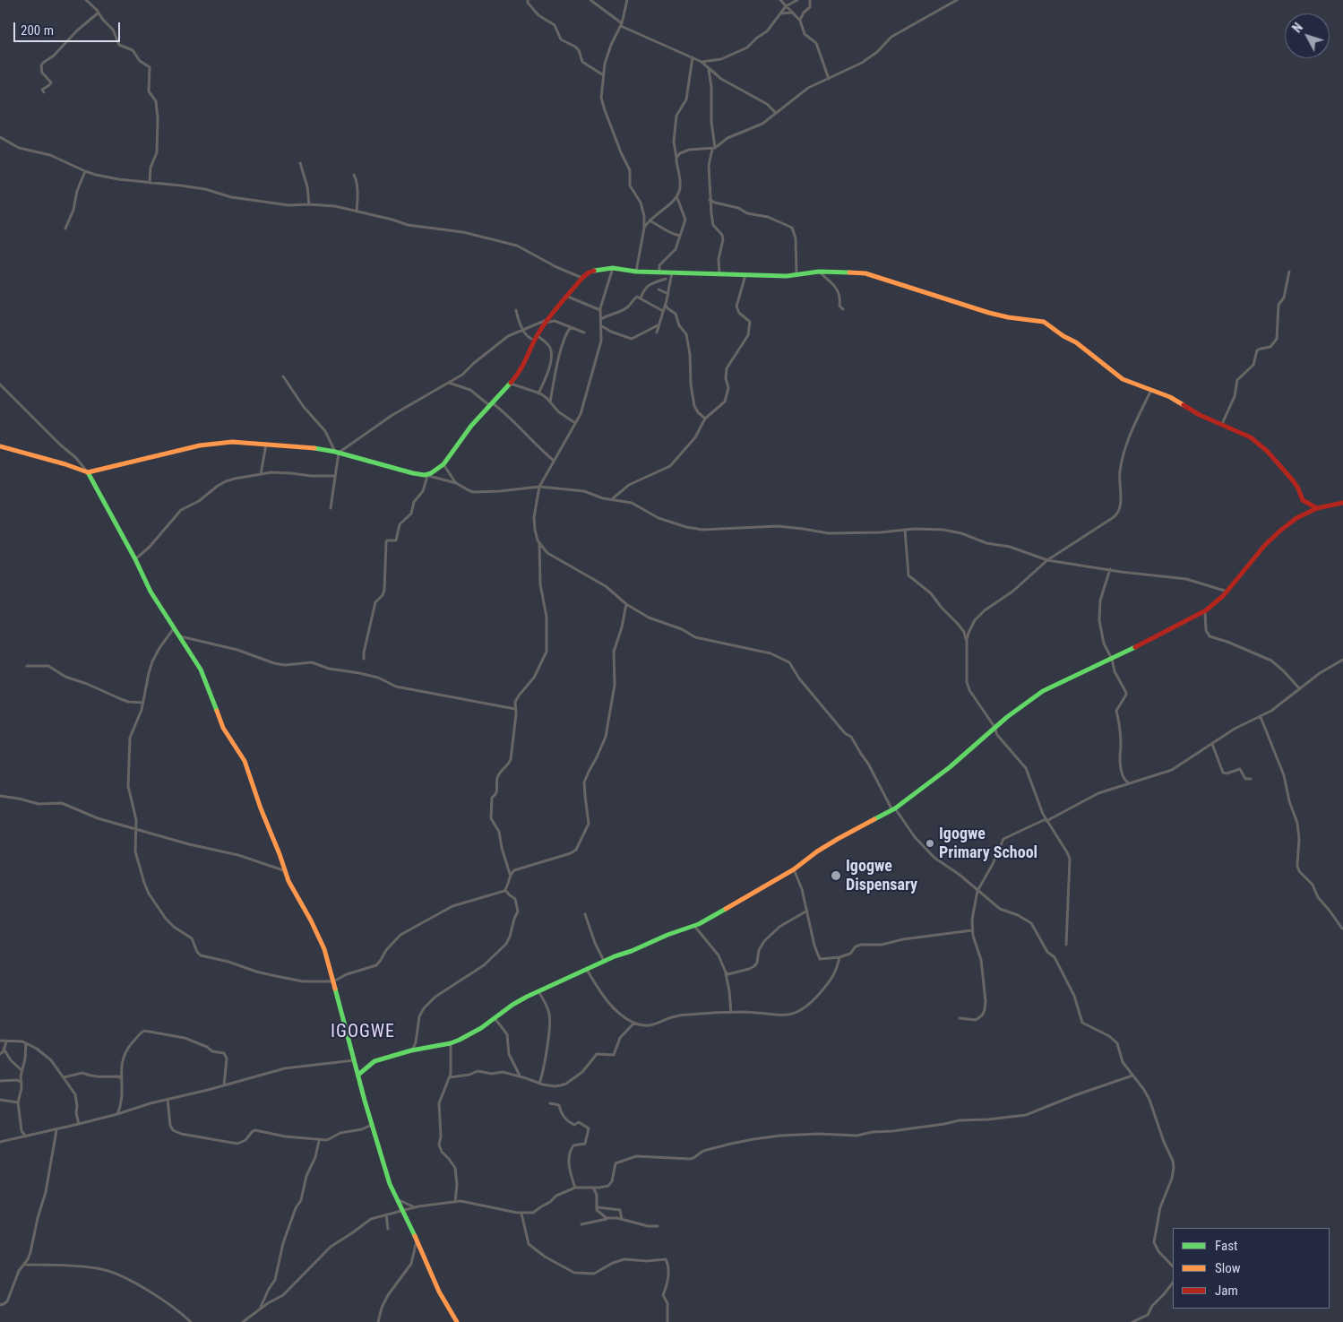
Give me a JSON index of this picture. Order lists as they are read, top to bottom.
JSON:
{
  "districts": ["IGOGWE"],
  "places": ["Igogwe Primary School", "Igogwe Dispensary"],
  "legend": ["Fast", "Slow", "Jam"],
  "scale_bar": "200 m",
  "north": "top left"
}
